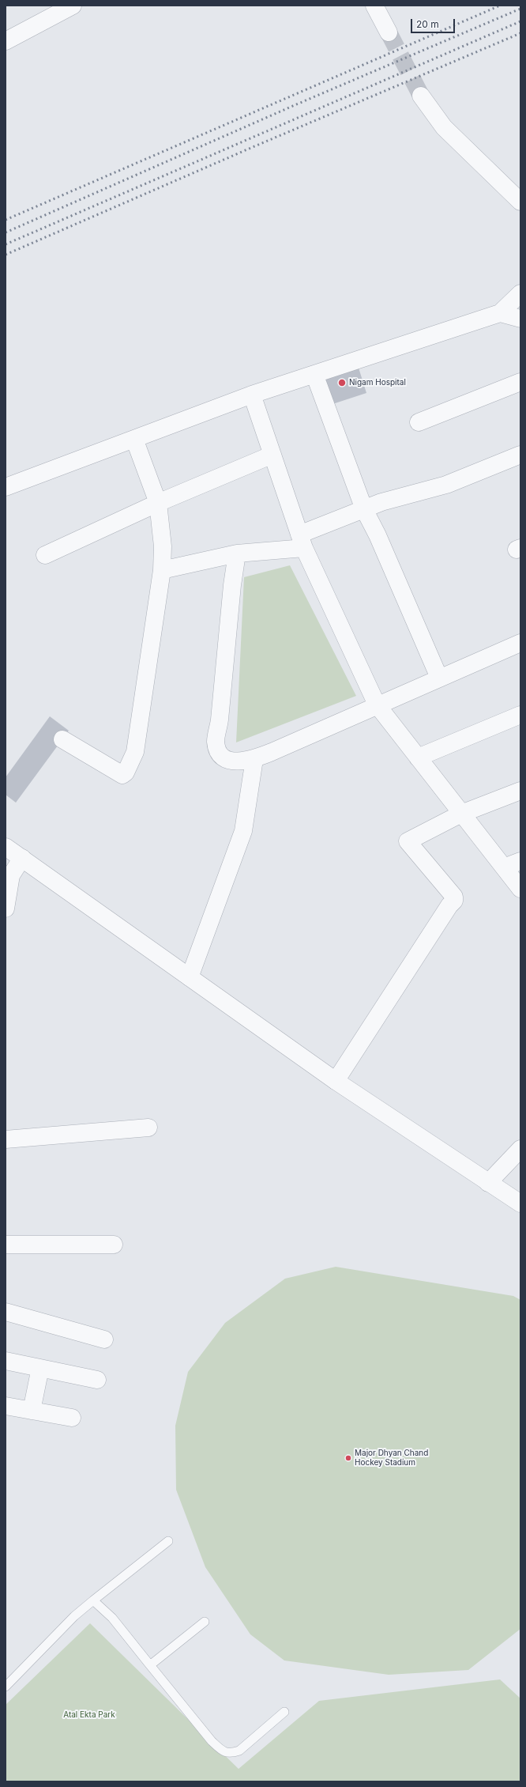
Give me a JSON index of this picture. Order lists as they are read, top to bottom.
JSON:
{
  "parks": ["Atal Ekta Park"],
  "places": ["Nigam Hospital", "Major Dhyan Chand Hockey Stadium"],
  "scale_bar": "20 m"
}
